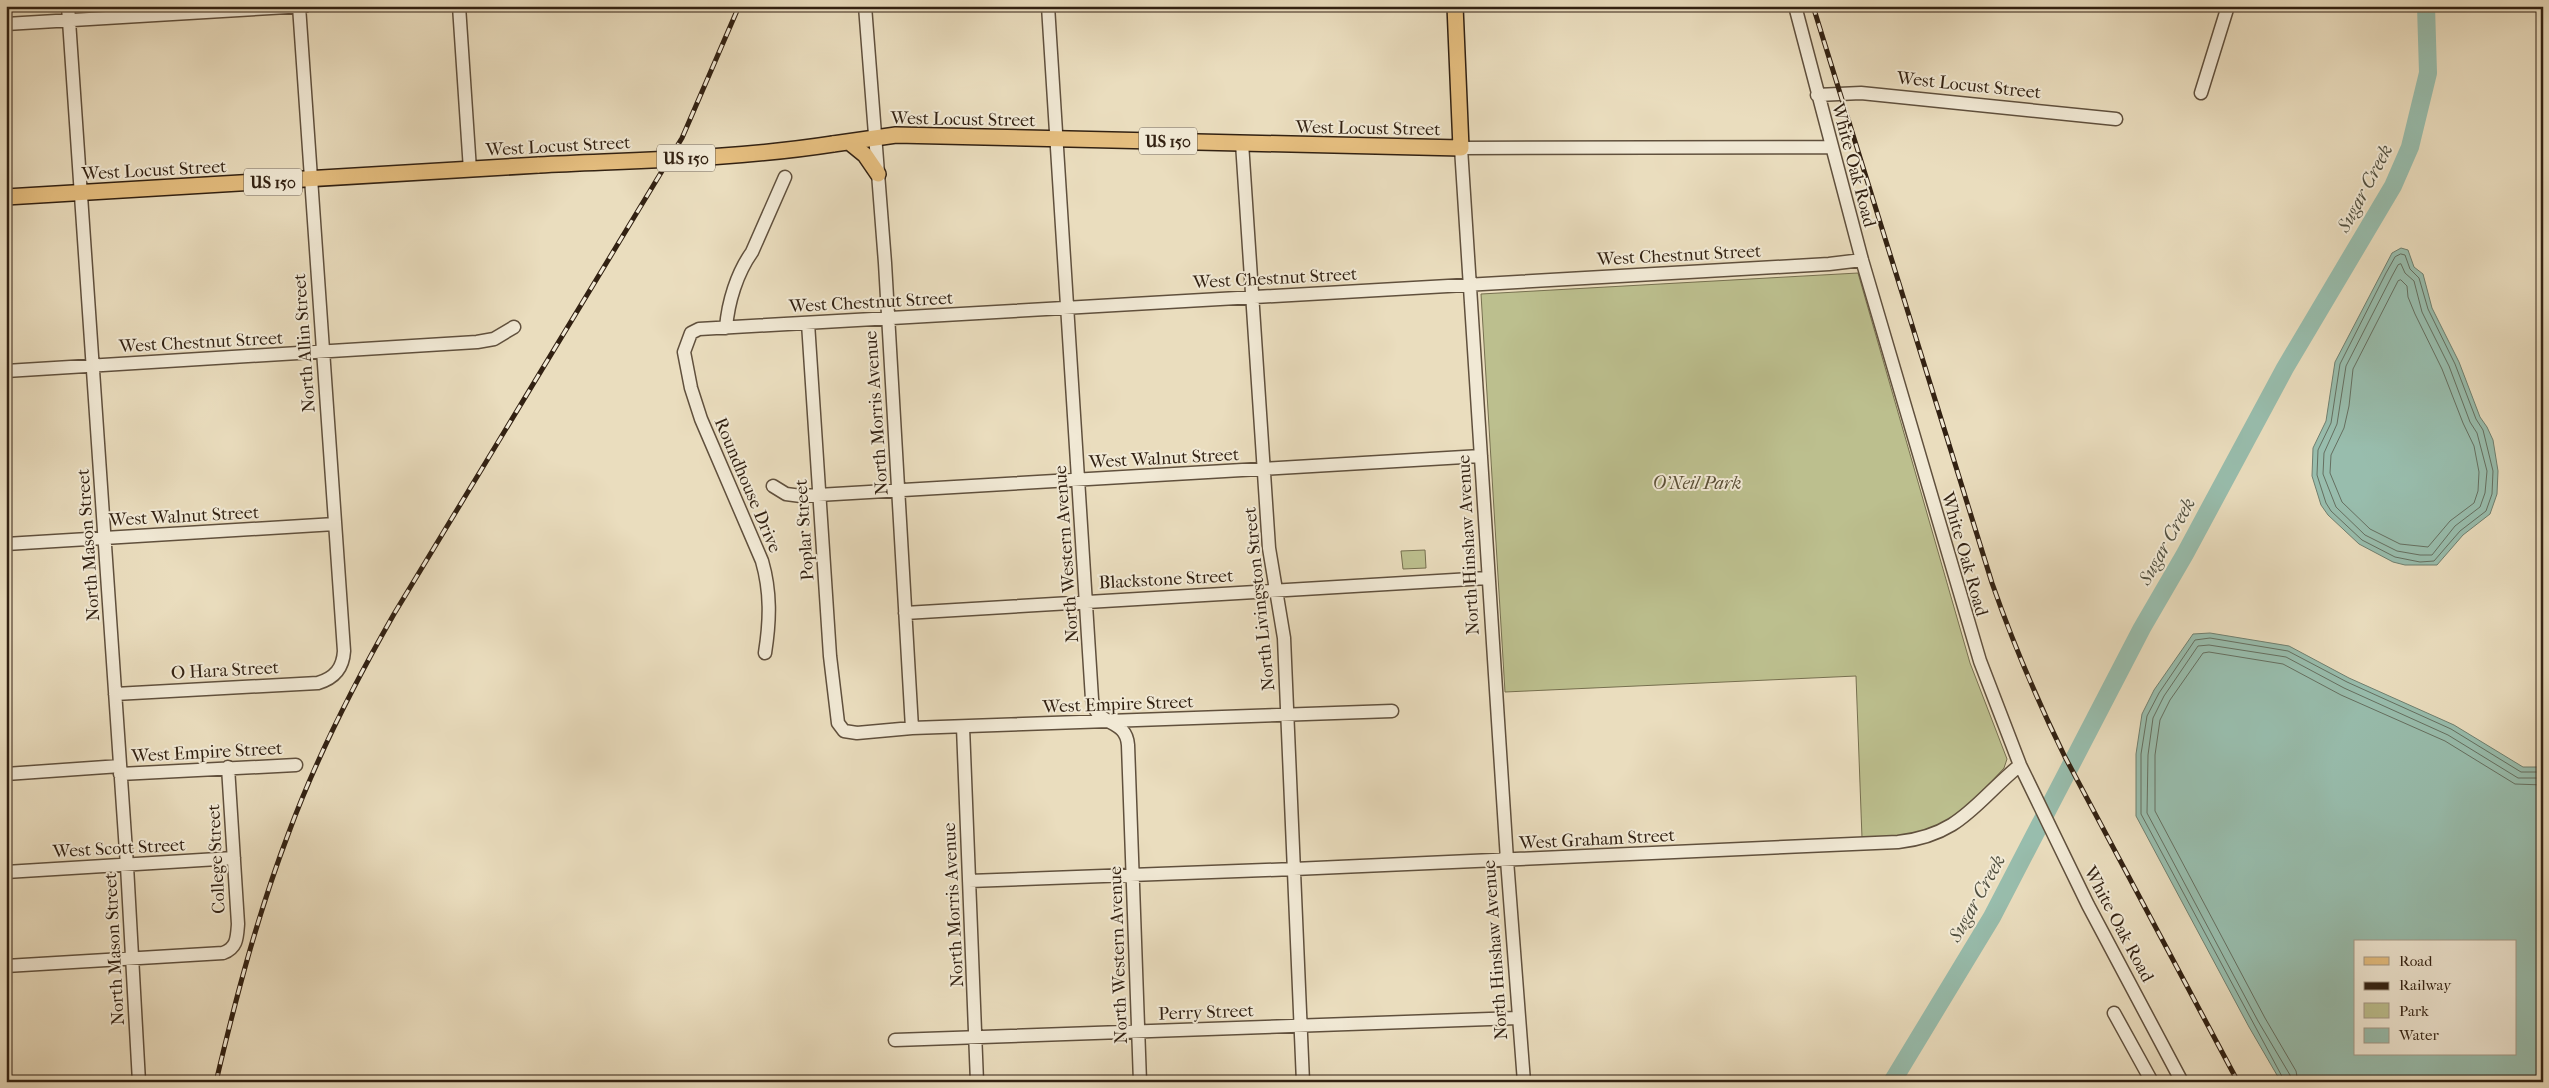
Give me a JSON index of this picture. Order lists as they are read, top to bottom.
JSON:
{
  "streets": {
    "main road": ["West Locust Street", "US 150", "North Hinshaw Avenue"],
    "street": [
      "White Oak Road",
      "West Chestnut Street",
      "North Allin Street",
      "North Morris Avenue",
      "West Walnut Street",
      "Roundhouse Drive",
      "Poplar Street",
      "North Mason Street",
      "North Western Avenue",
      "Blackstone Street",
      "North Livingston Street",
      "O Hara Street",
      "West Empire Street",
      "West Graham Street",
      "West Scott Street",
      "College Street",
      "Perry Street"
    ]
  },
  "crossings": [
    ["West Locust Street", "White Oak Road"],
    ["West Locust Street", "North Allin Street"],
    ["West Locust Street", "North Morris Avenue"],
    ["West Locust Street", "North Mason Street"],
    ["West Locust Street", "North Hinshaw Avenue"],
    ["West Locust Street", "North Western Avenue"],
    ["West Locust Street", "North Livingston Street"],
    ["White Oak Road", "West Chestnut Street"],
    ["White Oak Road", "West Graham Street"],
    ["West Chestnut Street", "North Allin Street"],
    ["West Chestnut Street", "North Morris Avenue"],
    ["West Chestnut Street", "Roundhouse Drive"],
    ["West Chestnut Street", "Poplar Street"],
    ["West Chestnut Street", "North Mason Street"],
    ["West Chestnut Street", "North Hinshaw Avenue"],
    ["West Chestnut Street", "North Western Avenue"],
    ["West Chestnut Street", "North Livingston Street"],
    ["North Allin Street", "West Walnut Street"],
    ["North Allin Street", "O Hara Street"],
    ["North Morris Avenue", "West Walnut Street"],
    ["North Morris Avenue", "Blackstone Street"],
    ["North Morris Avenue", "West Empire Street"],
    ["North Morris Avenue", "West Graham Street"],
    ["North Morris Avenue", "Perry Street"],
    ["West Walnut Street", "Poplar Street"],
    ["West Walnut Street", "North Mason Street"],
    ["West Walnut Street", "North Hinshaw Avenue"],
    ["West Walnut Street", "North Western Avenue"],
    ["West Walnut Street", "North Livingston Street"],
    ["Poplar Street", "West Empire Street"],
    ["North Mason Street", "O Hara Street"],
    ["North Mason Street", "West Empire Street"],
    ["North Mason Street", "West Scott Street"],
    ["North Mason Street", "College Street"],
    ["North Hinshaw Avenue", "Blackstone Street"],
    ["North Hinshaw Avenue", "West Graham Street"],
    ["North Hinshaw Avenue", "Perry Street"],
    ["North Western Avenue", "Blackstone Street"],
    ["North Western Avenue", "West Empire Street"],
    ["North Western Avenue", "West Graham Street"],
    ["North Western Avenue", "Perry Street"],
    ["Blackstone Street", "North Livingston Street"],
    ["North Livingston Street", "West Empire Street"],
    ["North Livingston Street", "West Graham Street"],
    ["North Livingston Street", "Perry Street"],
    ["West Empire Street", "College Street"],
    ["West Scott Street", "College Street"]
  ],
  "water": ["Sugar Creek"],
  "parks": ["O'Neil Park"],
  "legend": [
    "Road",
    "Railway",
    "Park",
    "Water"
  ]
}
